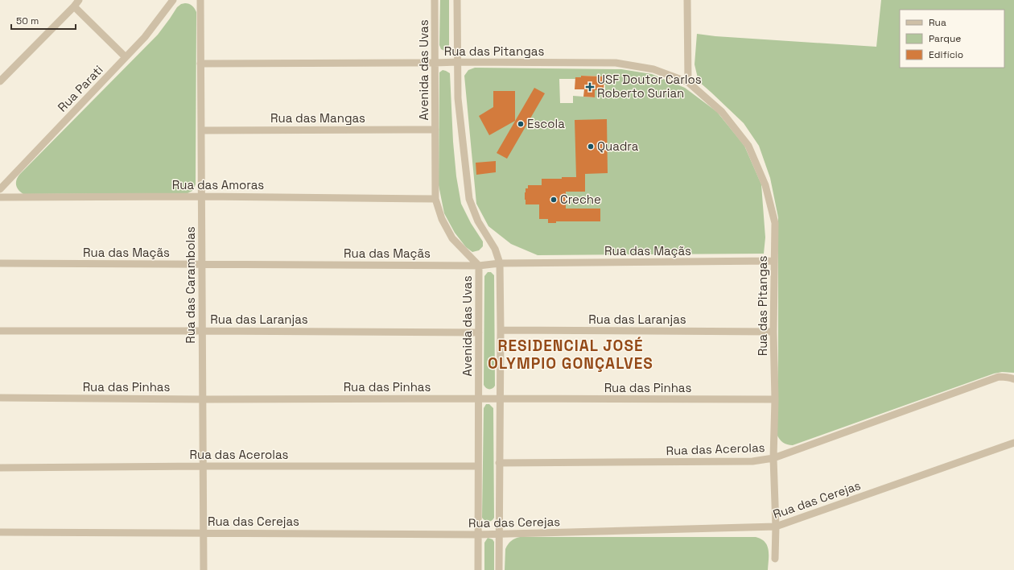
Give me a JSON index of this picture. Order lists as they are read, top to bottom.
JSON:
{
  "streets": {
    "street": [
      "Rua das Pitangas",
      "Avenida das Uvas",
      "Rua Parati",
      "Rua das Mangas",
      "Rua das Amoras",
      "Rua das Maçãs",
      "Rua das Carambolas",
      "Rua das Laranjas",
      "Rua das Pinhas",
      "Rua das Acerolas",
      "Rua das Cerejas"
    ]
  },
  "crossings": [
    ["Rua das Pitangas", "Avenida das Uvas"],
    ["Rua das Pitangas", "Rua das Maçãs"],
    ["Rua das Pitangas", "Rua das Carambolas"],
    ["Rua das Pitangas", "Rua das Laranjas"],
    ["Rua das Pitangas", "Rua das Pinhas"],
    ["Rua das Pitangas", "Rua das Acerolas"],
    ["Rua das Pitangas", "Rua das Cerejas"],
    ["Avenida das Uvas", "Rua das Mangas"],
    ["Avenida das Uvas", "Rua das Amoras"],
    ["Avenida das Uvas", "Rua das Maçãs"],
    ["Avenida das Uvas", "Rua das Laranjas"],
    ["Avenida das Uvas", "Rua das Pinhas"],
    ["Avenida das Uvas", "Rua das Acerolas"],
    ["Avenida das Uvas", "Rua das Cerejas"],
    ["Rua das Mangas", "Rua das Carambolas"],
    ["Rua das Amoras", "Rua das Carambolas"],
    ["Rua das Maçãs", "Rua das Carambolas"],
    ["Rua das Carambolas", "Rua das Laranjas"],
    ["Rua das Carambolas", "Rua das Pinhas"],
    ["Rua das Carambolas", "Rua das Acerolas"],
    ["Rua das Carambolas", "Rua das Cerejas"]
  ],
  "districts": ["RESIDENCIAL JOSÉ OLYMPIO GONÇALVES"],
  "places": {
    "health": ["USF Doutor Carlos Roberto Surian"],
    "other": ["Escola", "Quadra", "Creche"]
  },
  "legend": ["Rua", "Parque", "Edifício"],
  "scale_bar": "50 m"
}
